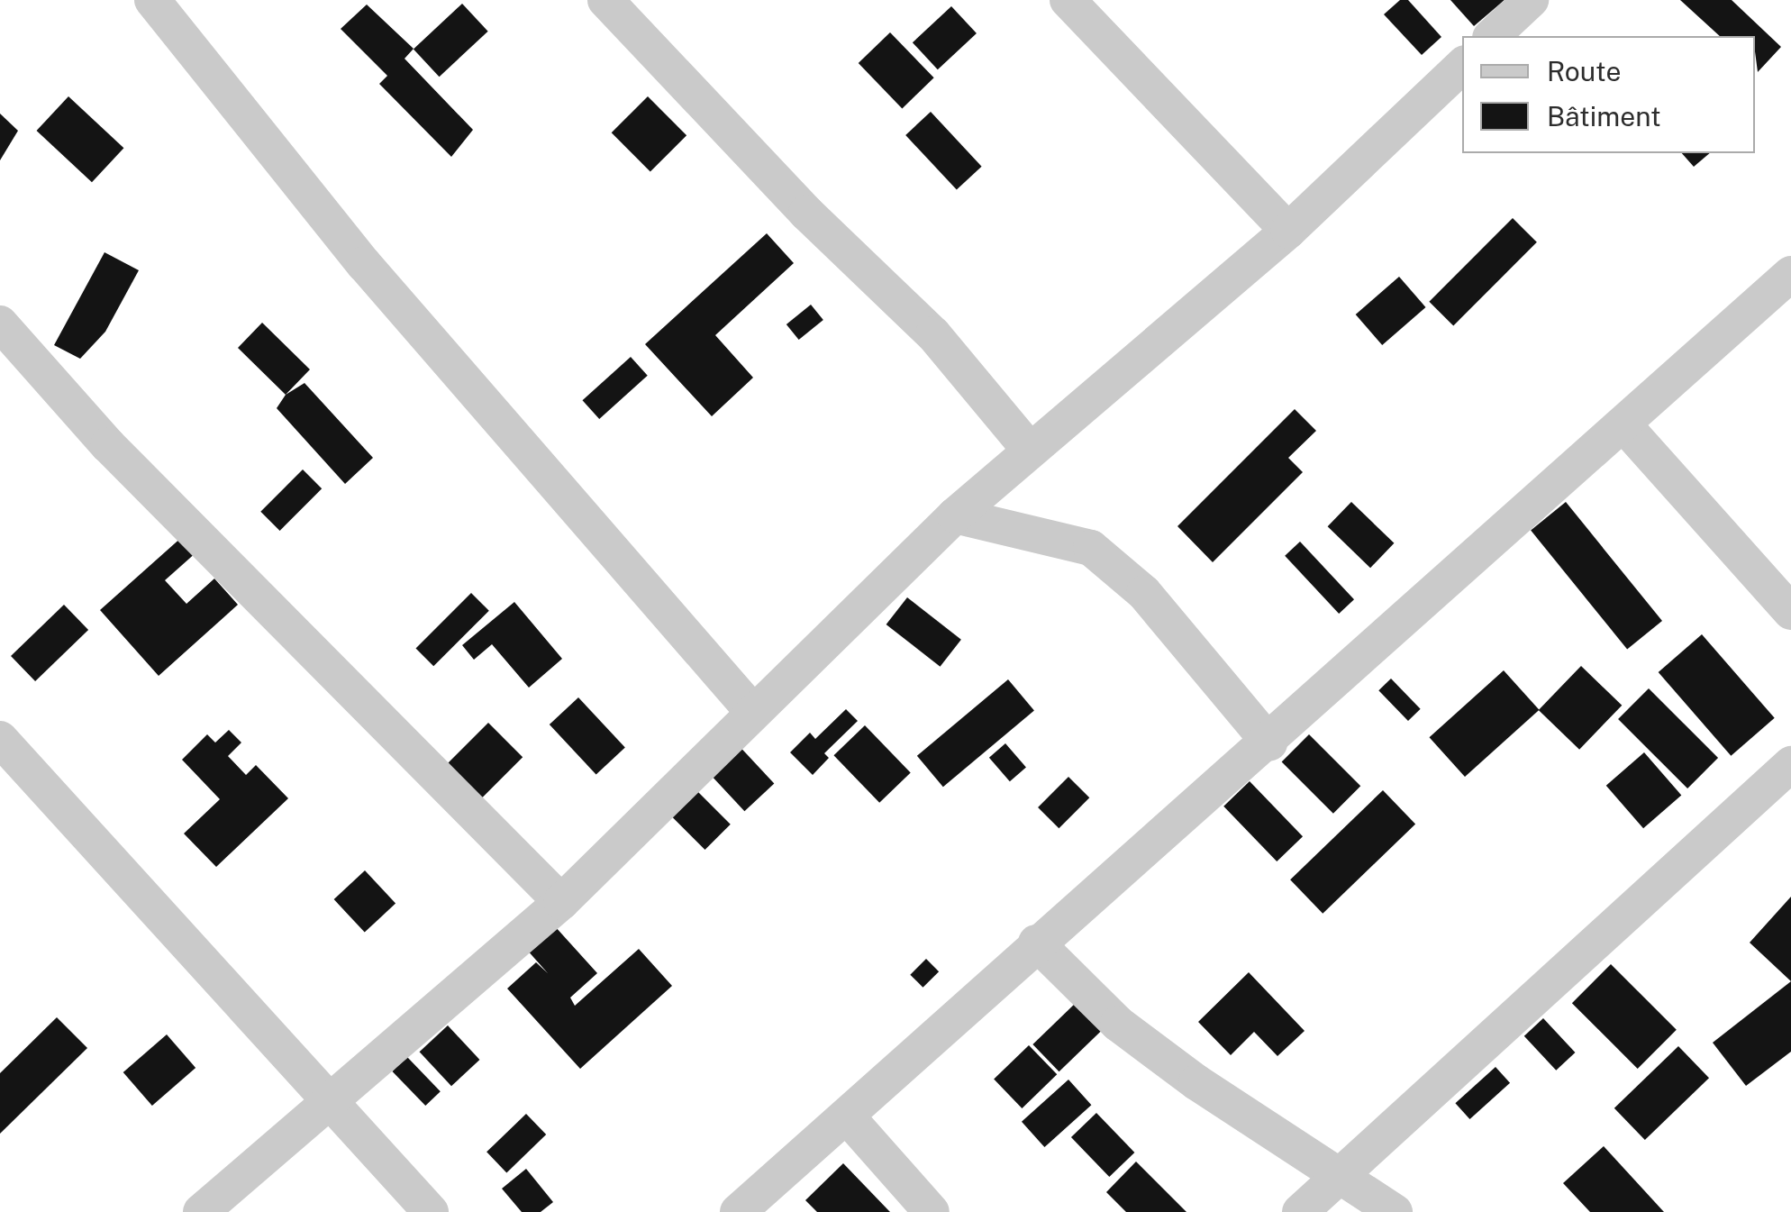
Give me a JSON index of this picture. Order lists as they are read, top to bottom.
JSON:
{
  "legend": ["Route", "Bâtiment"]
}
